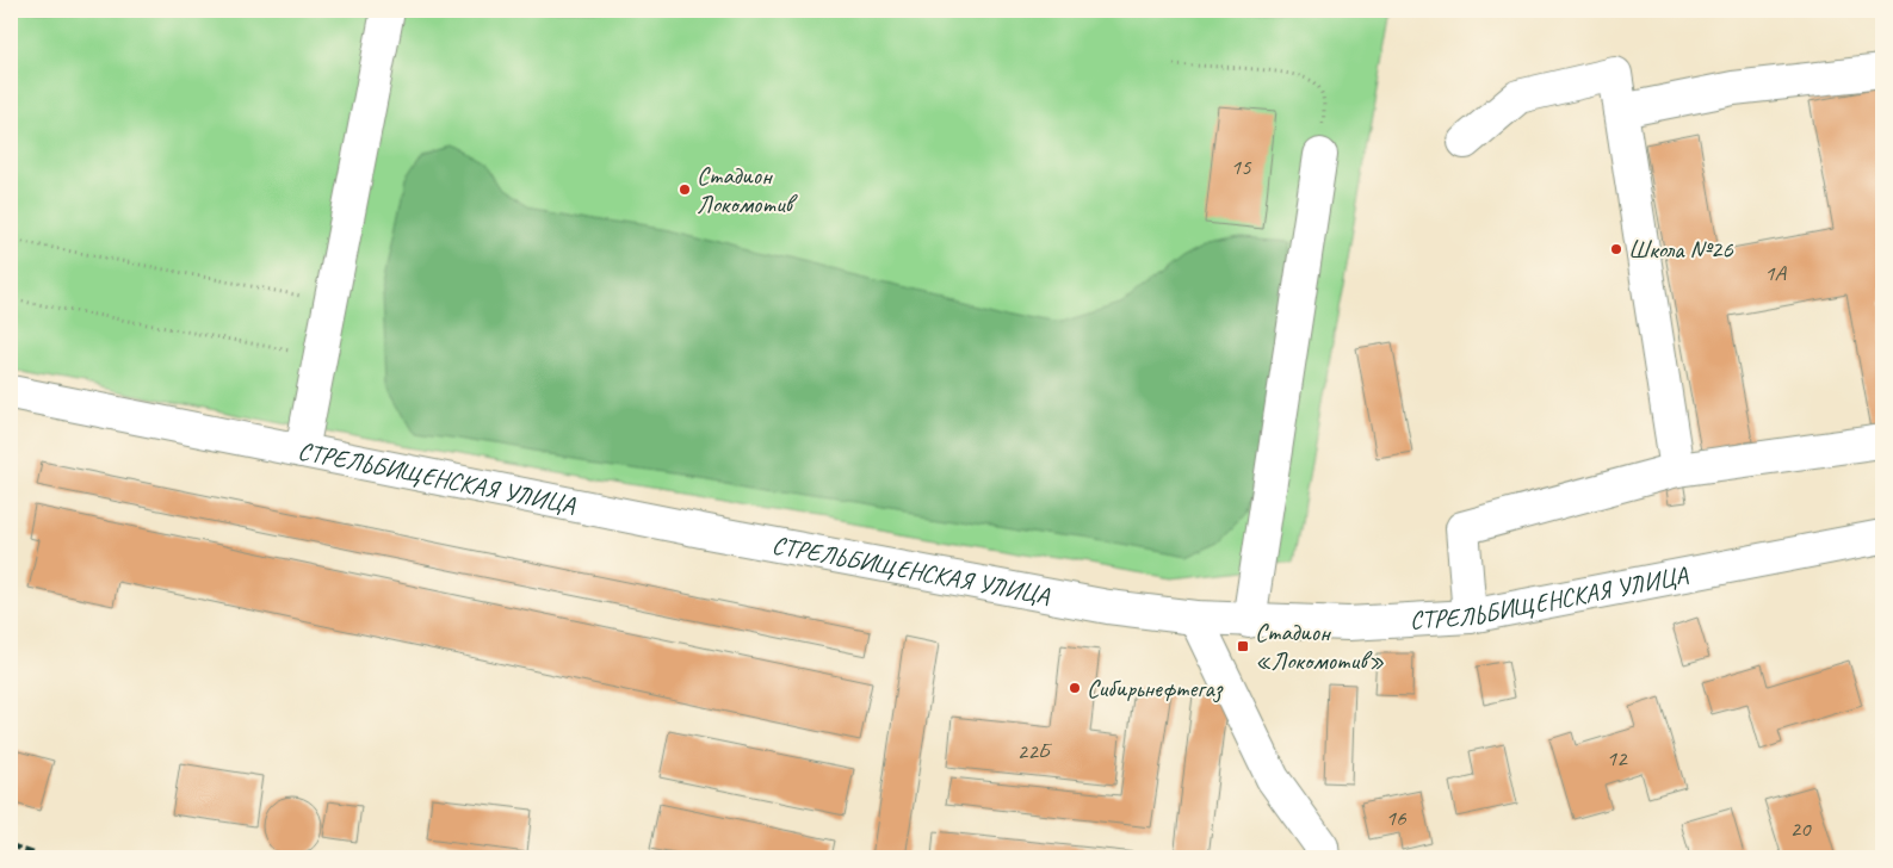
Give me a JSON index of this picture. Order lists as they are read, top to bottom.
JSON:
{
  "streets": {
    "main road": ["СТРЕЛЬБИЩЕНСКАЯ УЛИЦА"]
  },
  "places": {
    "other": ["Стадион Локомотив", "Школа №26", "Сибирьнефтегаз"],
    "transit": ["Стадион «Локомотив»"]
  },
  "house_numbers": [
    "15",
    "1А",
    "22Б",
    "12",
    "16",
    "20"
  ]
}
